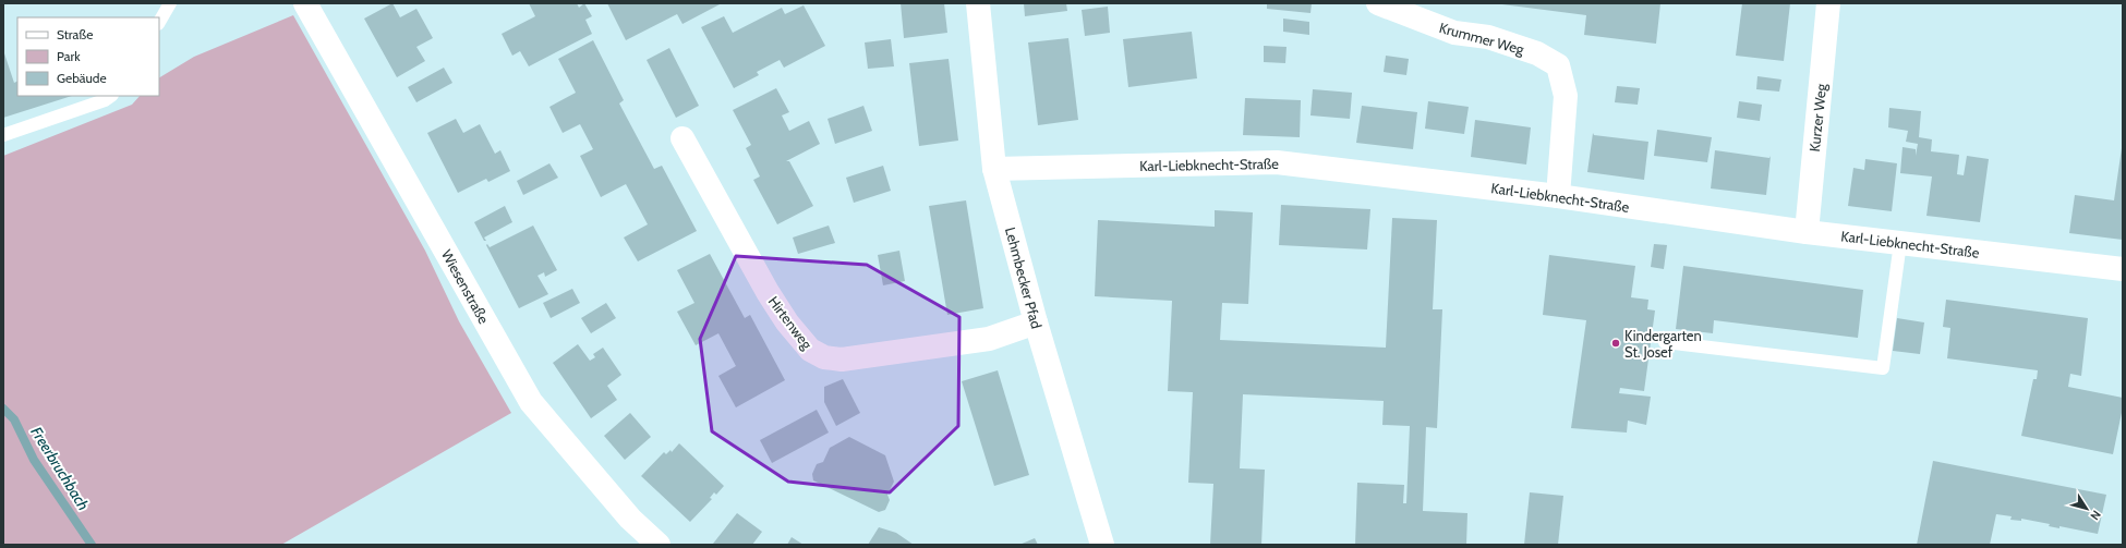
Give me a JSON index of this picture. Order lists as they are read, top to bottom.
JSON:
{
  "streets": {
    "street": [
      "Krummer Weg",
      "Kurzer Weg",
      "Karl-Liebknecht-Straße",
      "Lehmbecker Pfad",
      "Wiesenstraße",
      "Hirtenweg"
    ]
  },
  "crossings": [
    ["Krummer Weg", "Karl-Liebknecht-Straße"],
    ["Kurzer Weg", "Karl-Liebknecht-Straße"],
    ["Karl-Liebknecht-Straße", "Lehmbecker Pfad"],
    ["Lehmbecker Pfad", "Hirtenweg"]
  ],
  "water": ["Freerbruchbach"],
  "places": ["Kindergarten St. Josef"],
  "legend": ["Straße", "Park", "Gebäude"],
  "north": "bottom right"
}
